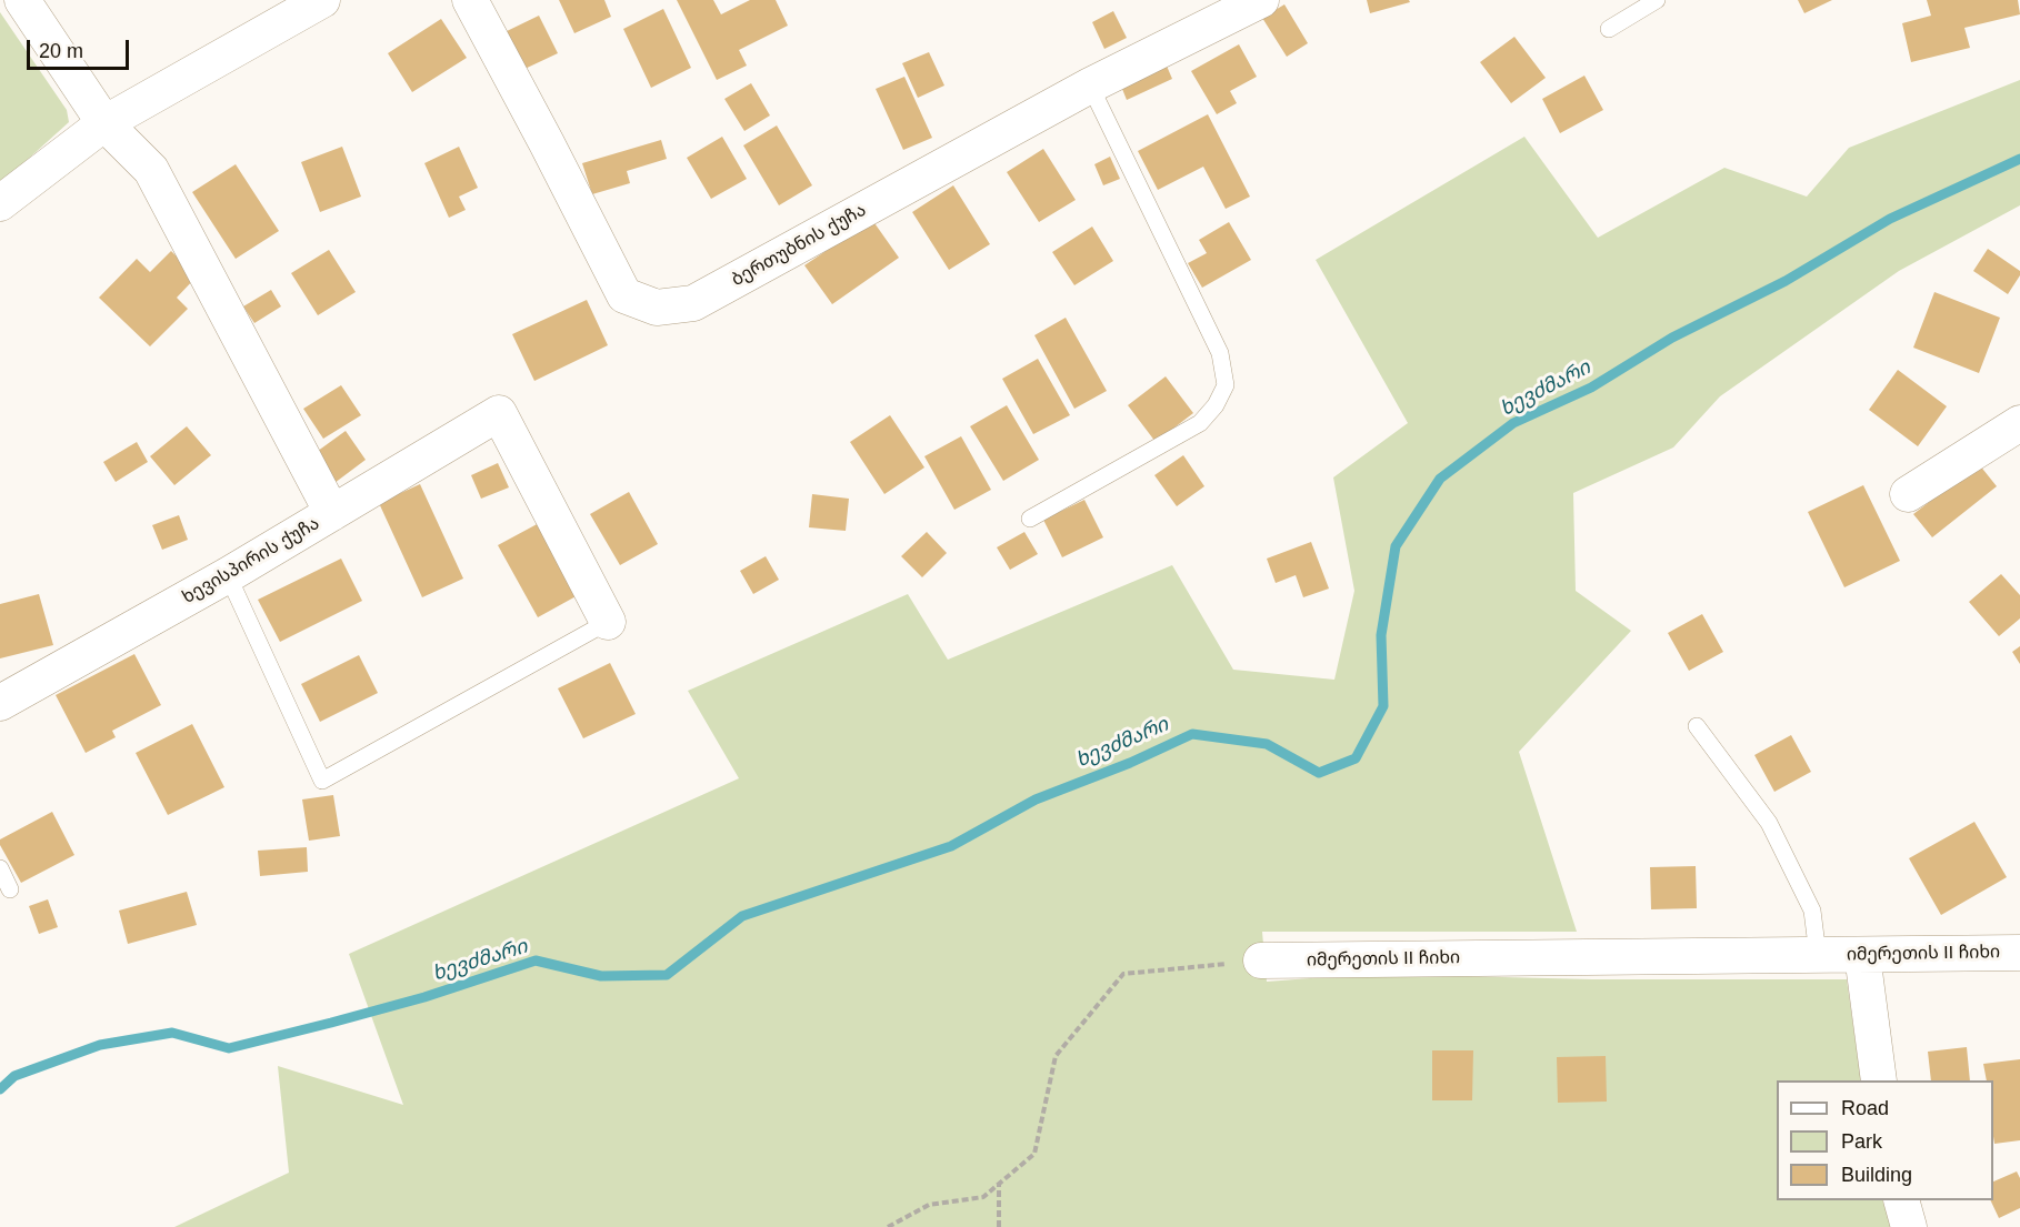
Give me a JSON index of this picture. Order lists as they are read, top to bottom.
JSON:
{
  "streets": {
    "street": ["ბერთუბნის ქუჩა", "ხევისპირის ქუჩა", "იმერეთის II ჩიხი"]
  },
  "water": ["ხევძმარი"],
  "legend": ["Road", "Park", "Building"],
  "scale_bar": "20 m"
}
